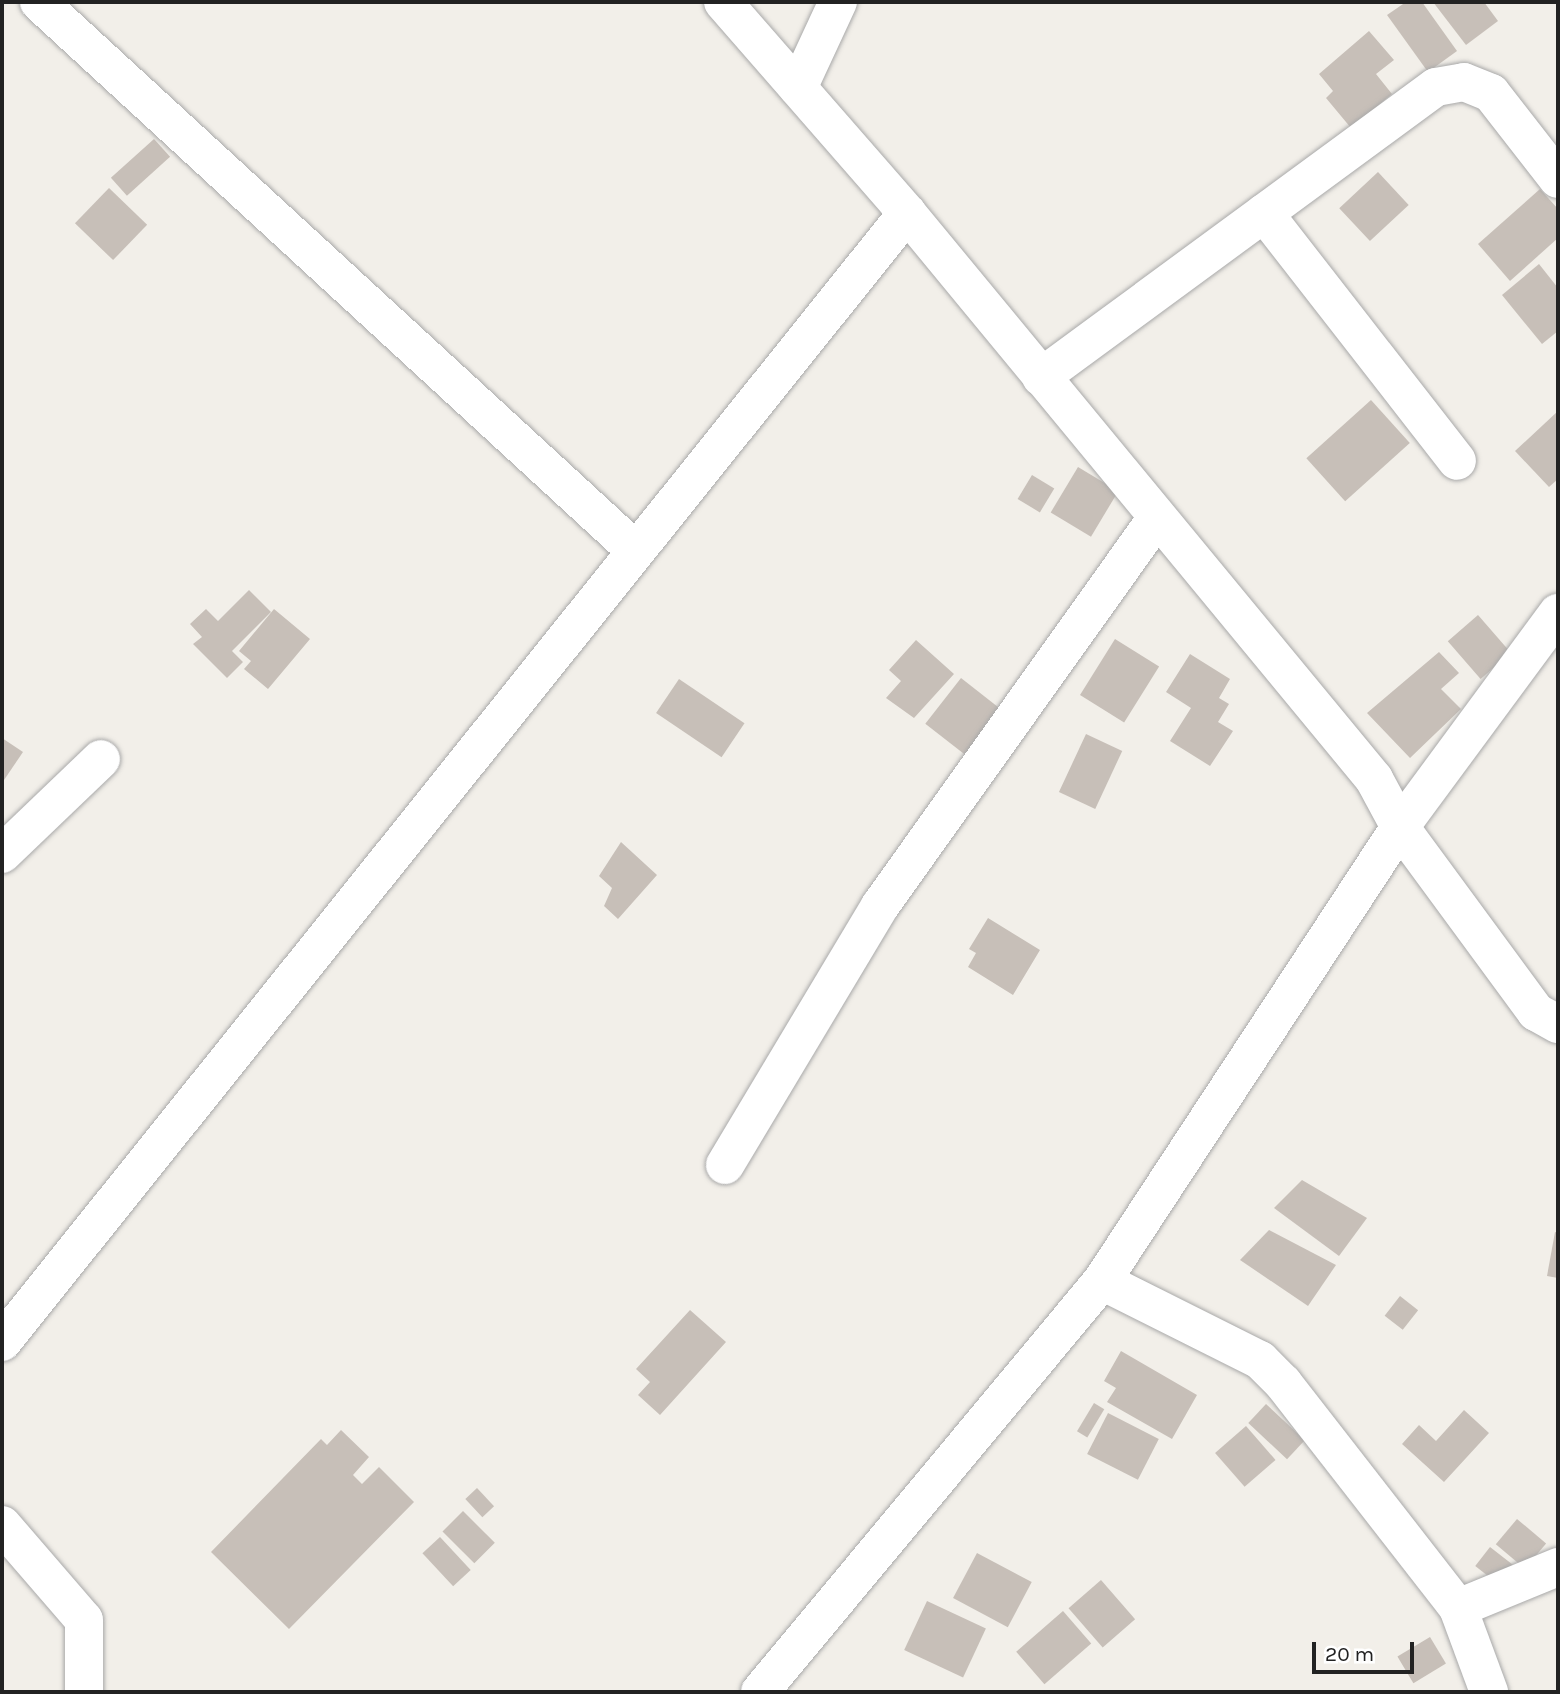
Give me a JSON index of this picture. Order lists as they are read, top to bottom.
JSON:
{
  "scale_bar": "20 m"
}
